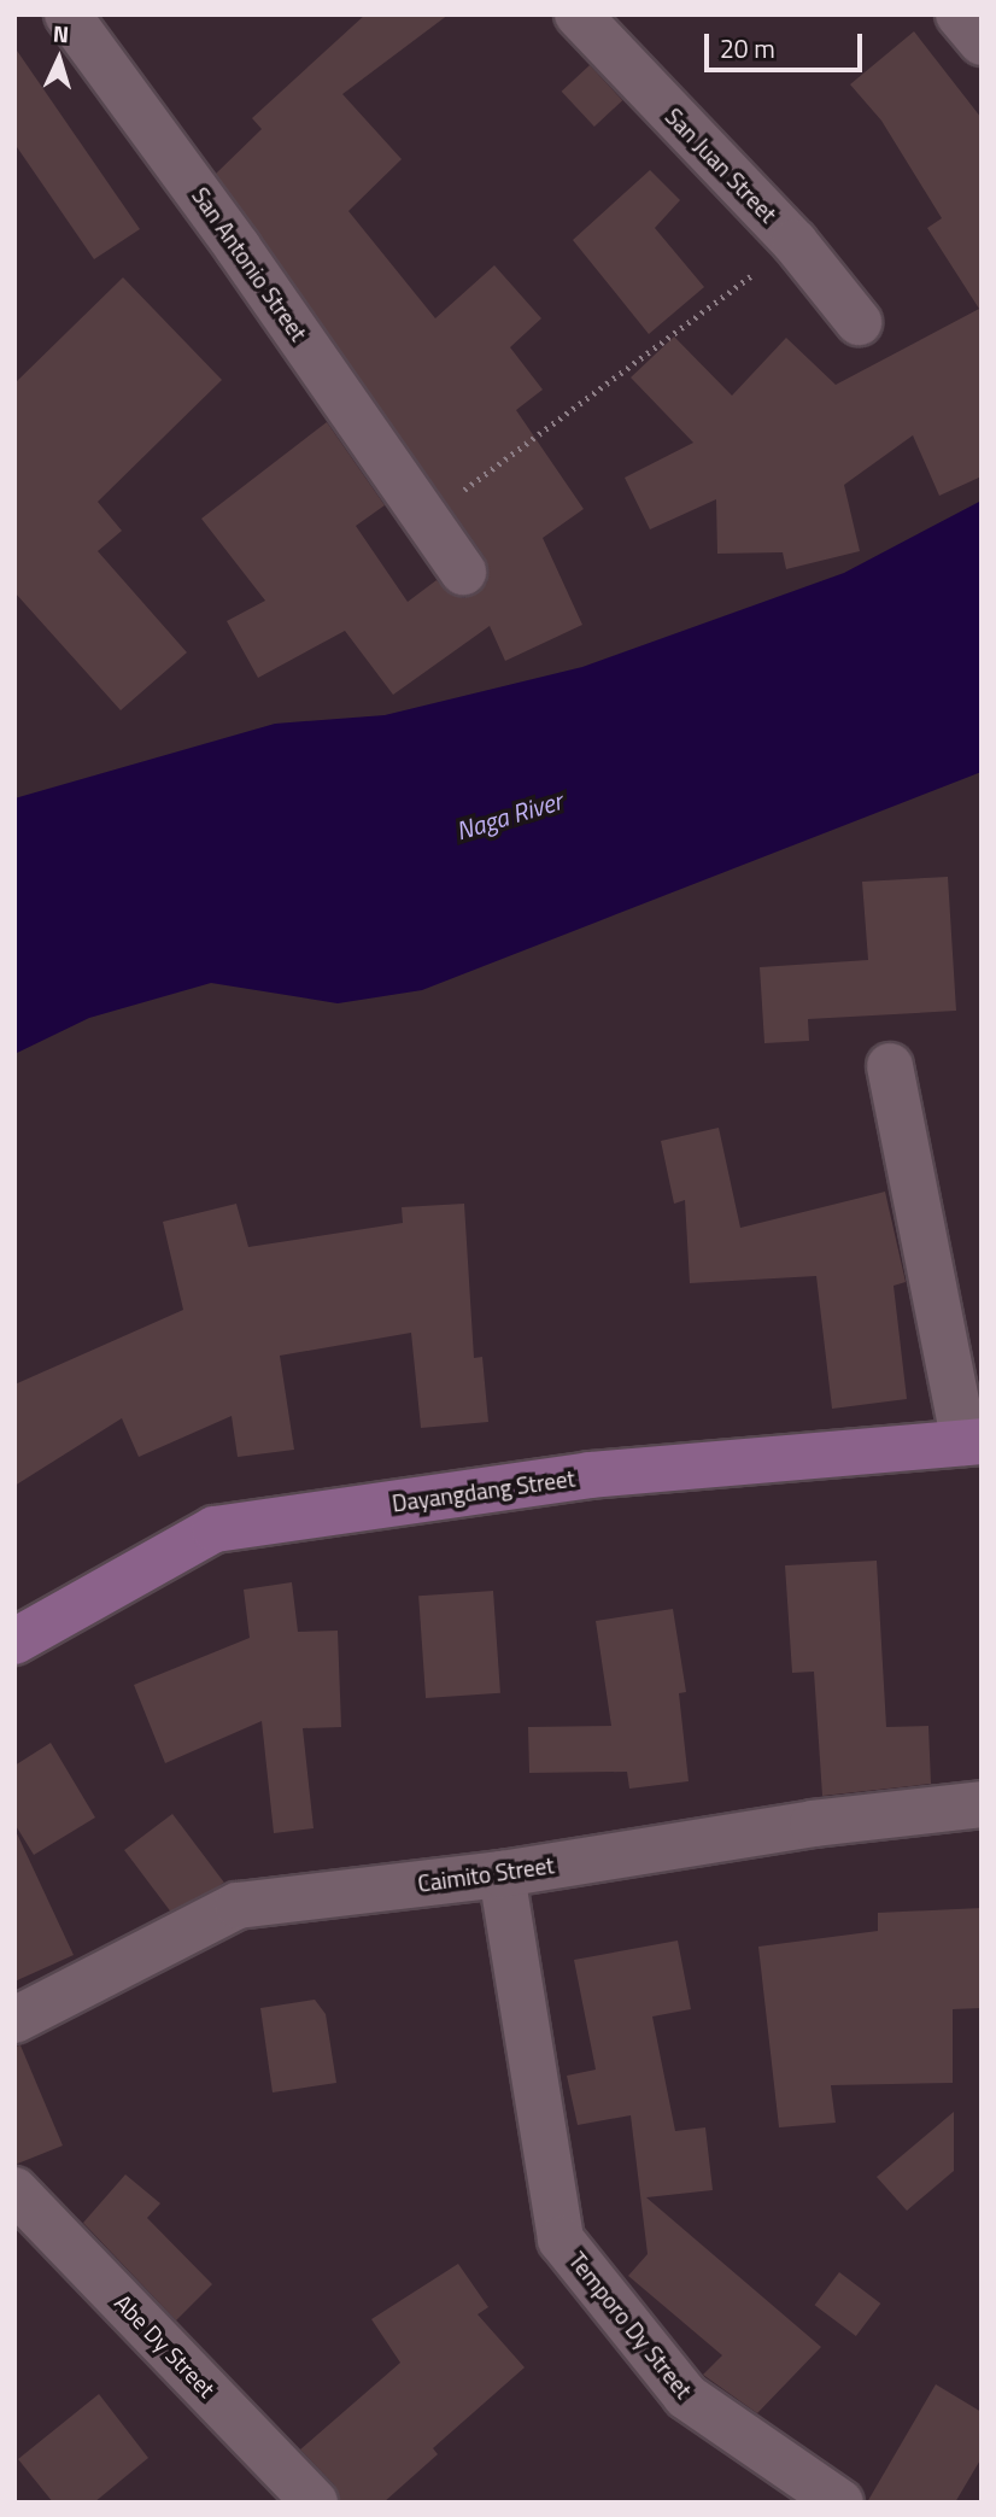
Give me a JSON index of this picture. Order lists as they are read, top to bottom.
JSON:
{
  "streets": {
    "main road": ["Dayangdang Street"],
    "street": [
      "San Juan Street",
      "San Antonio Street",
      "Caimito Street",
      "Temporo Dy Street",
      "Abe Dy Street"
    ]
  },
  "crossings": [
    ["Caimito Street", "Temporo Dy Street"]
  ],
  "water": ["Naga River"],
  "scale_bar": "20 m",
  "north": "top"
}
